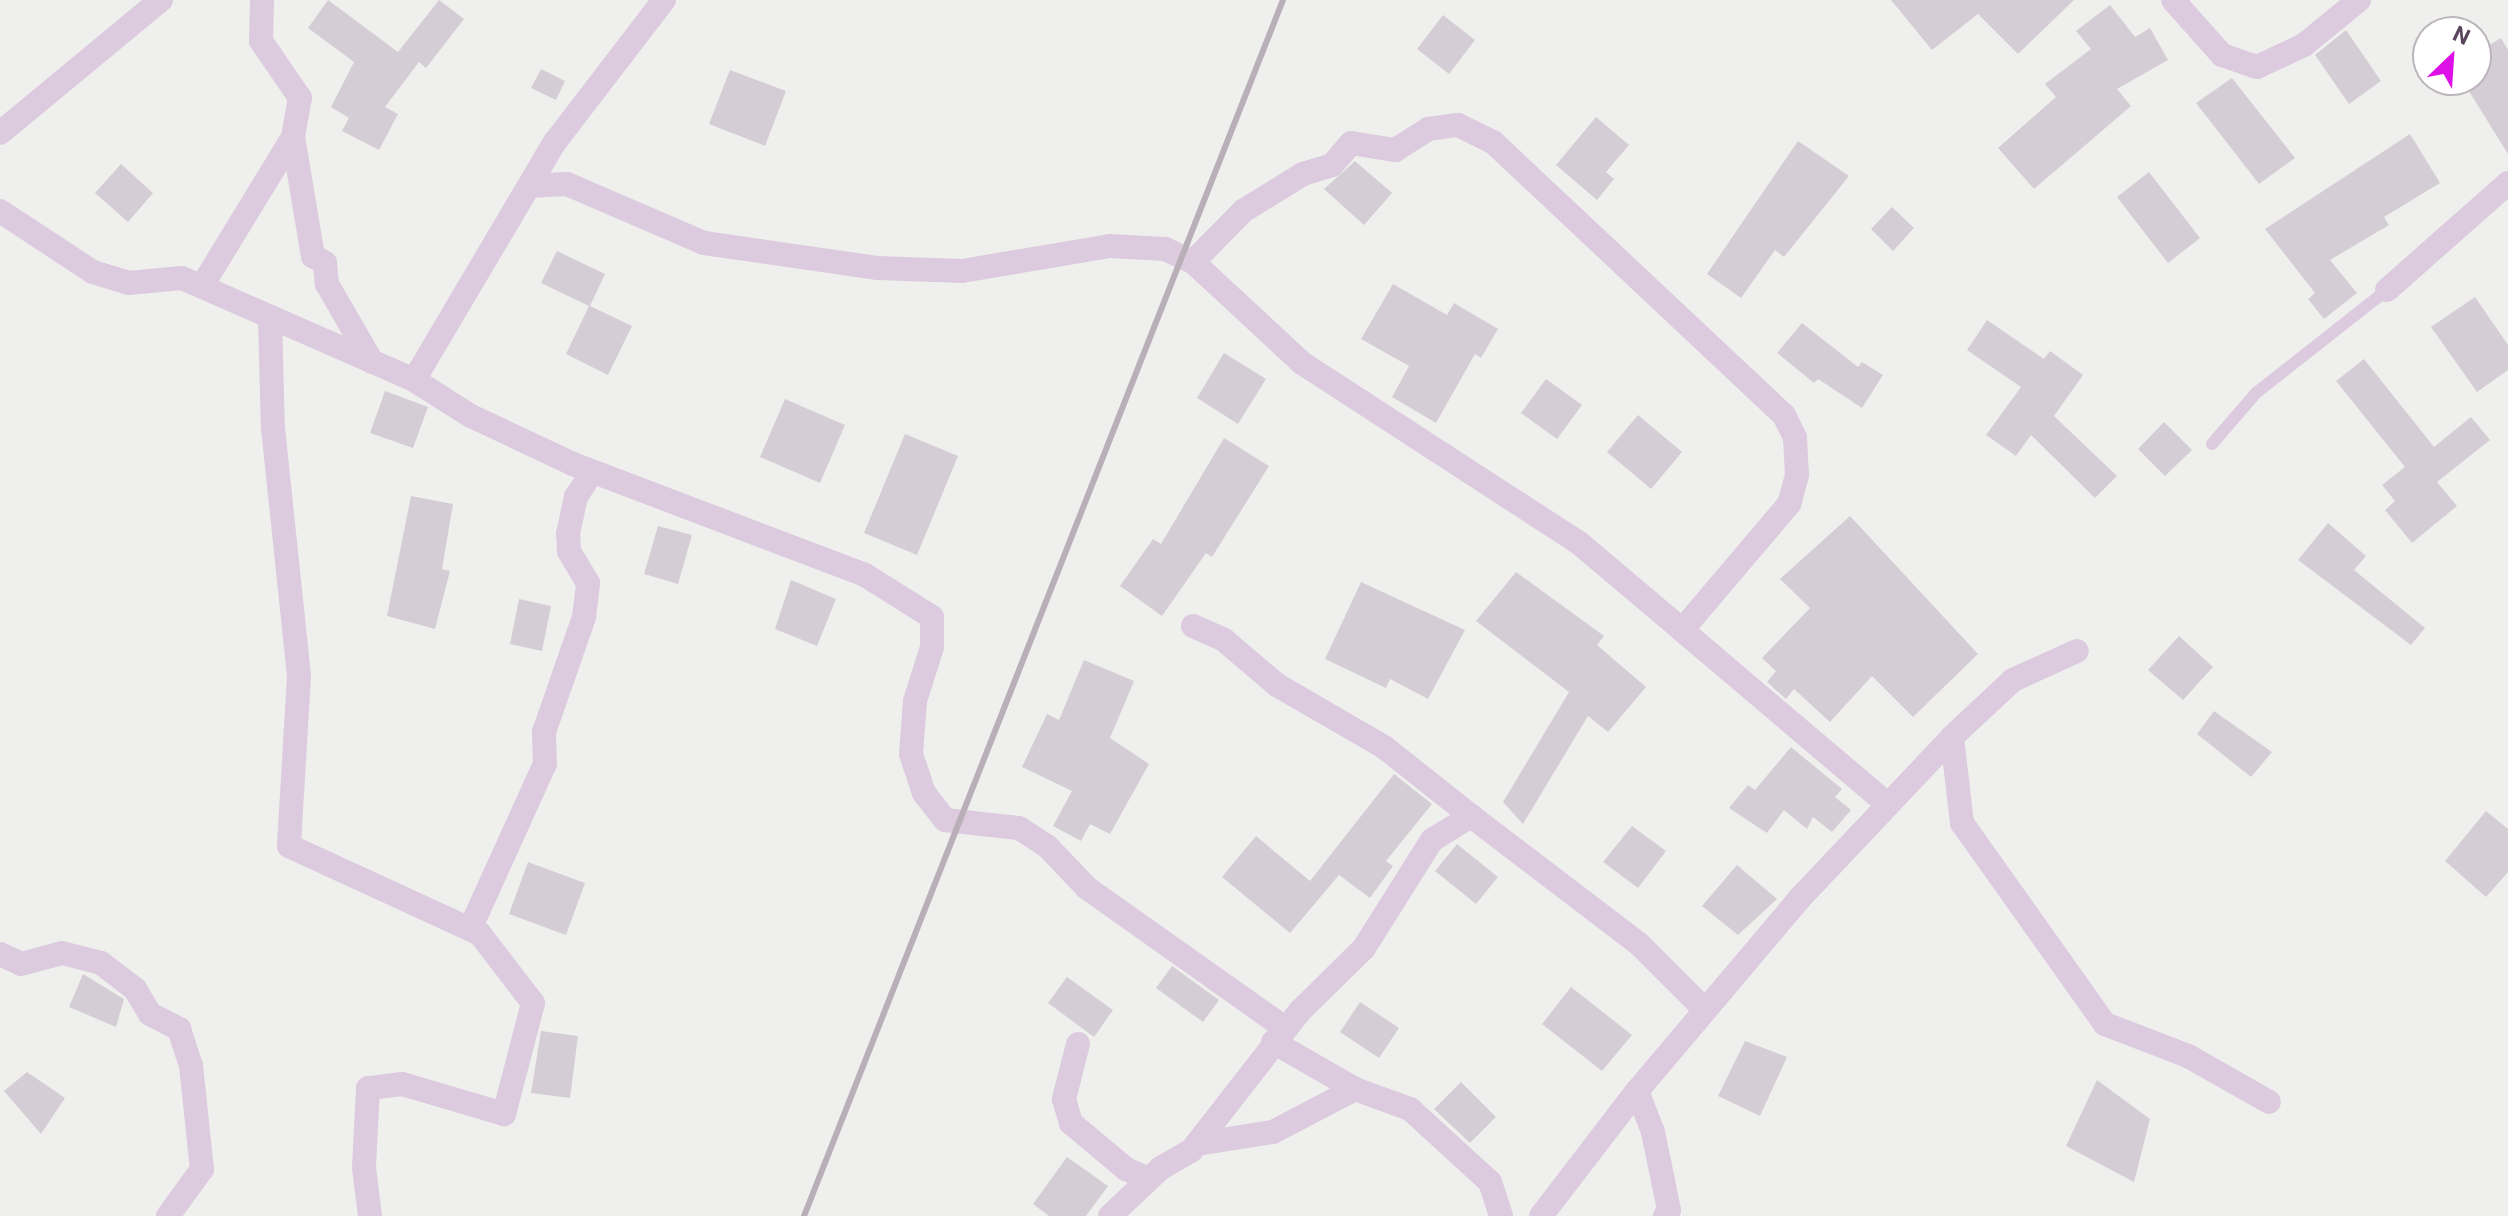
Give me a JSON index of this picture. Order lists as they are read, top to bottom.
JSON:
{
  "north": "top right"
}
